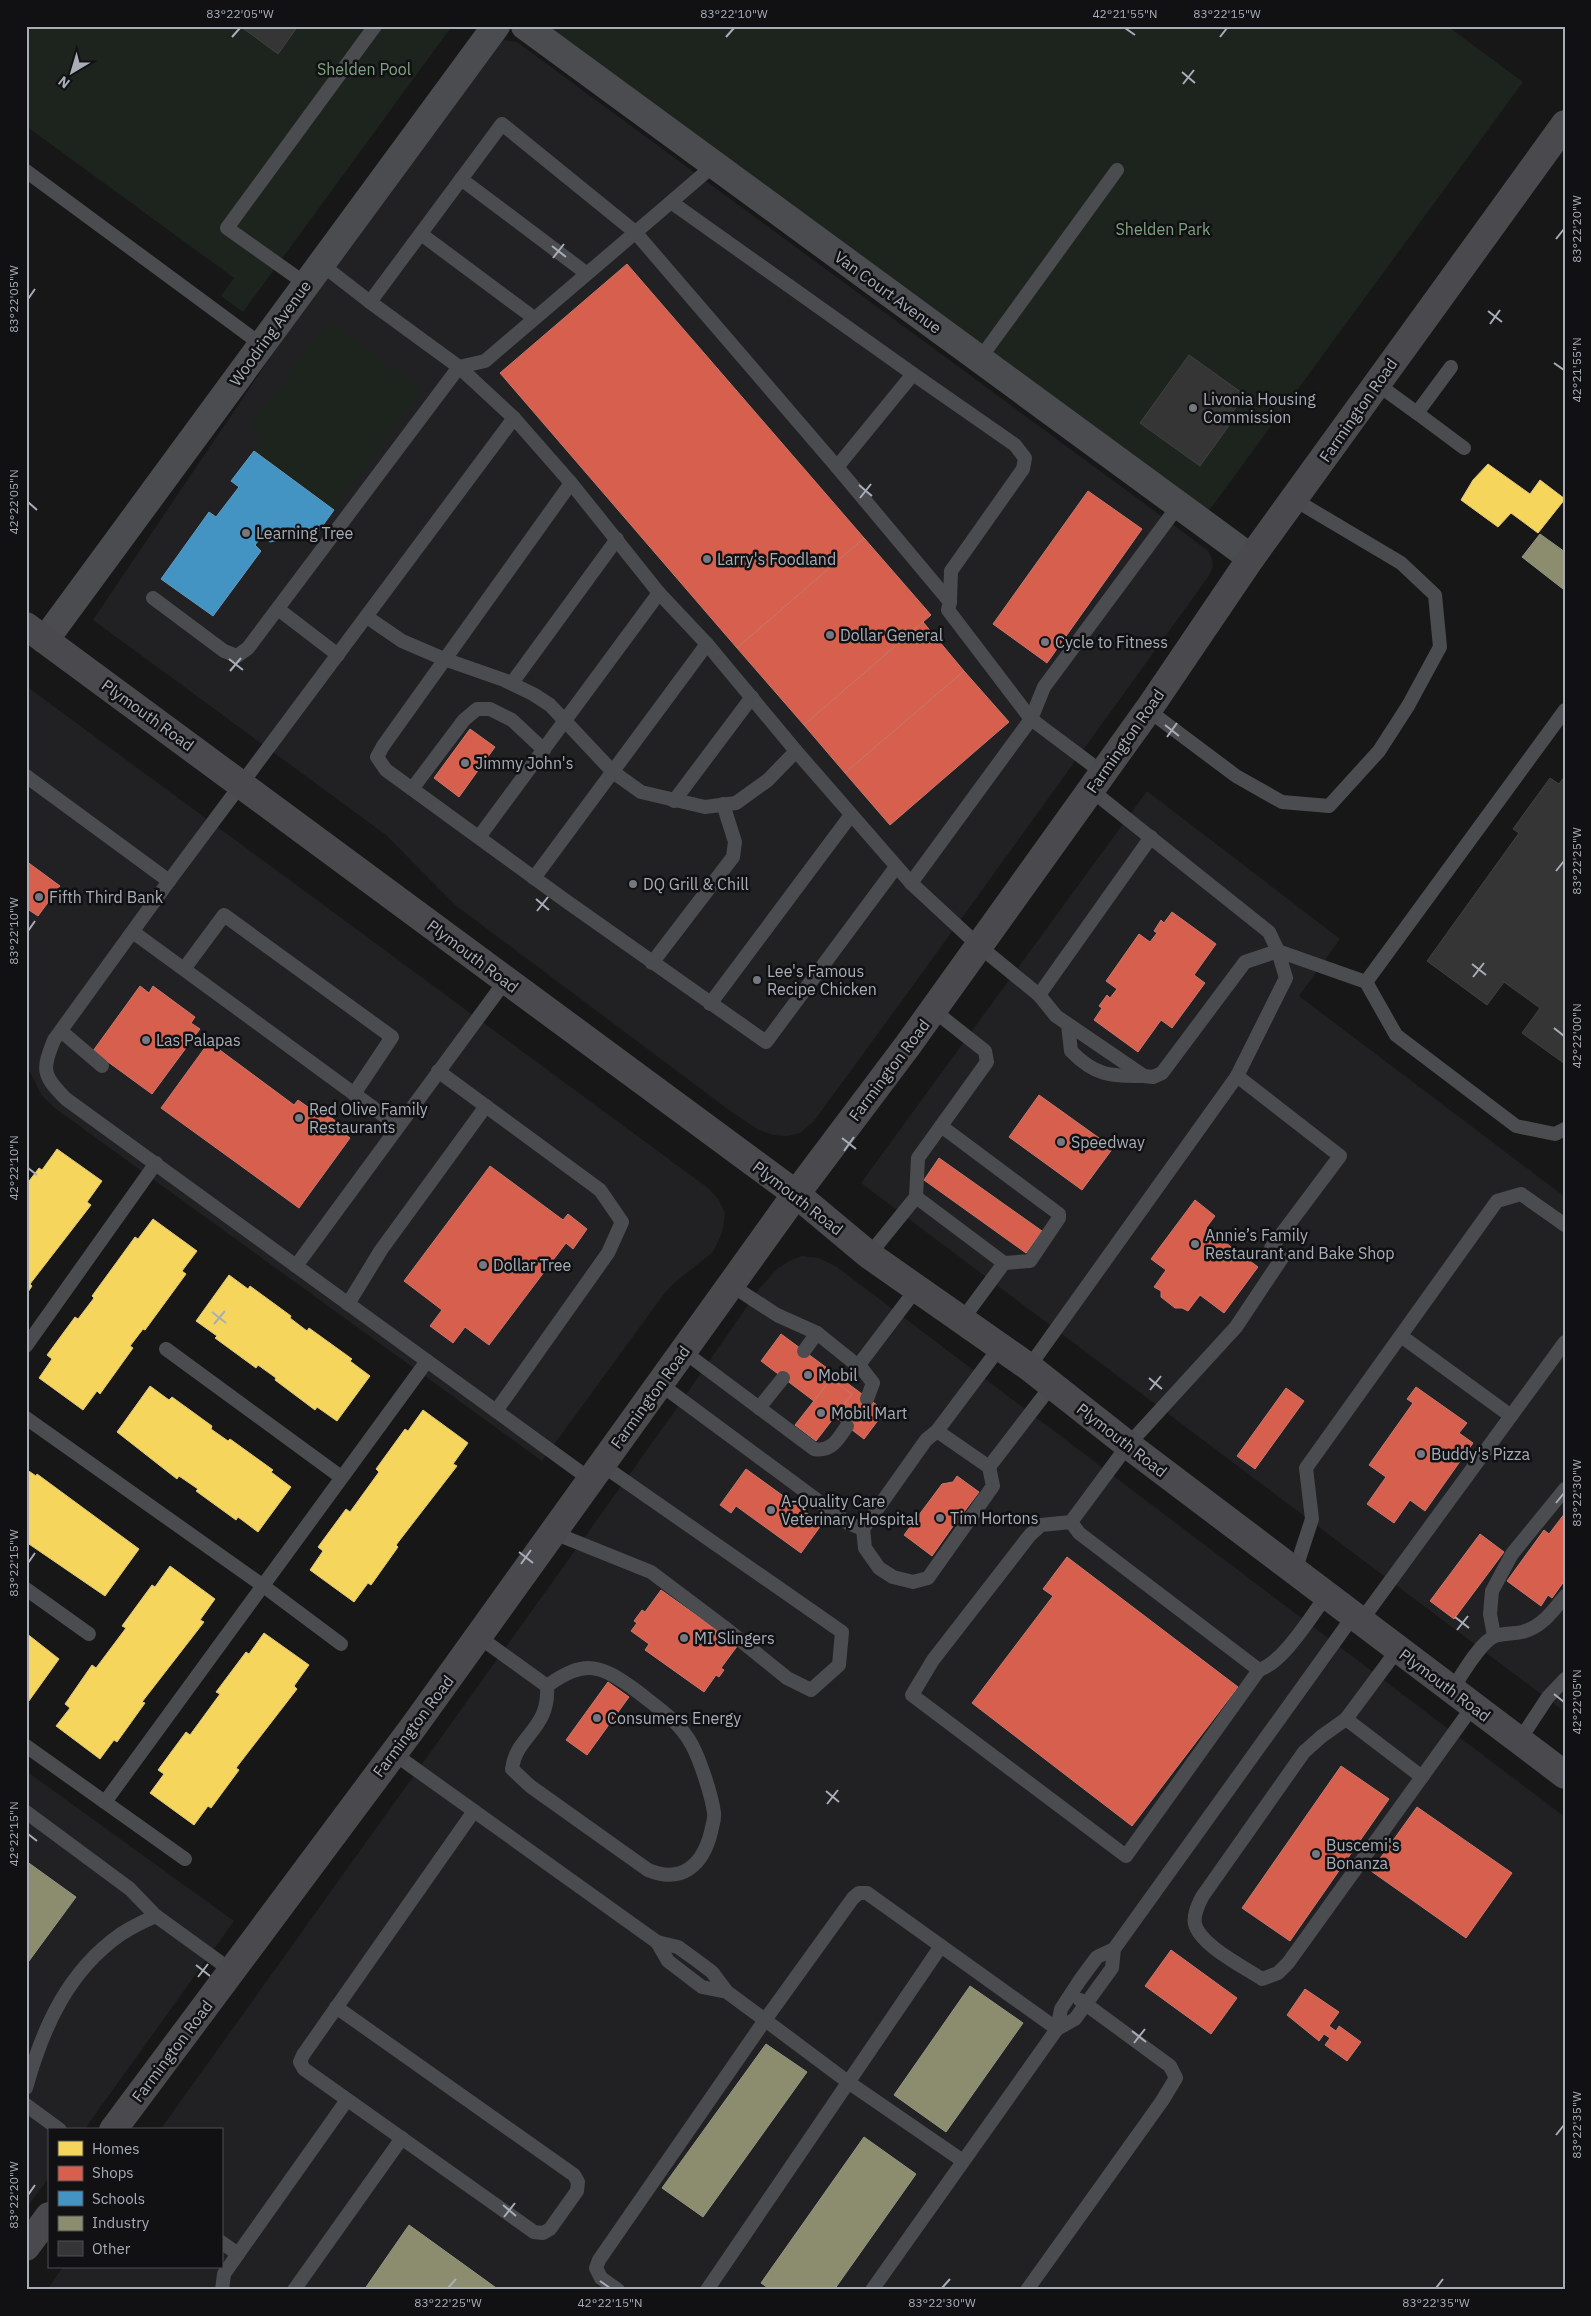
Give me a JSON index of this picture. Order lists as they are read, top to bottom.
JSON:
{
  "streets": {
    "main road": ["Farmington Road", "Plymouth Road"],
    "street": ["Van Court Avenue", "Woodring Avenue"]
  },
  "crossings": [
    ["Van Court Avenue", "Farmington Road"],
    ["Woodring Avenue", "Plymouth Road"],
    ["Farmington Road", "Plymouth Road"]
  ],
  "parks": ["Shelden Pool", "Shelden Park"],
  "places": [
    "Livonia Housing Commission",
    "Learning Tree",
    "Larry's Foodland",
    "Dollar General",
    "Cycle to Fitness",
    "Jimmy John's",
    "DQ Grill & Chill",
    "Fifth Third Bank",
    "Lee's Famous Recipe Chicken",
    "Las Palapas",
    "Red Olive Family Restaurants",
    "Speedway",
    "Annie’s Family Restaurant and Bake Shop",
    "Dollar Tree",
    "Mobil",
    "Mobil Mart",
    "Buddy's Pizza",
    "A-Quality Care Veterinary Hospital",
    "Tim Hortons",
    "MI Slingers",
    "Consumers Energy",
    "Buscemi's Bonanza"
  ],
  "legend": [
    "Homes",
    "Shops",
    "Schools",
    "Industry",
    "Other"
  ],
  "north": "bottom left",
  "coordinates": [
    "83°22'05\"W",
    "83°22'10\"W",
    "42°21'55\"N",
    "83°22'15\"W",
    "83°22'20\"W",
    "42°22'05\"N",
    "83°22'25\"W",
    "42°22'00\"N",
    "42°22'10\"N",
    "83°22'30\"W",
    "42°22'15\"N",
    "83°22'35\"W"
  ]
}
